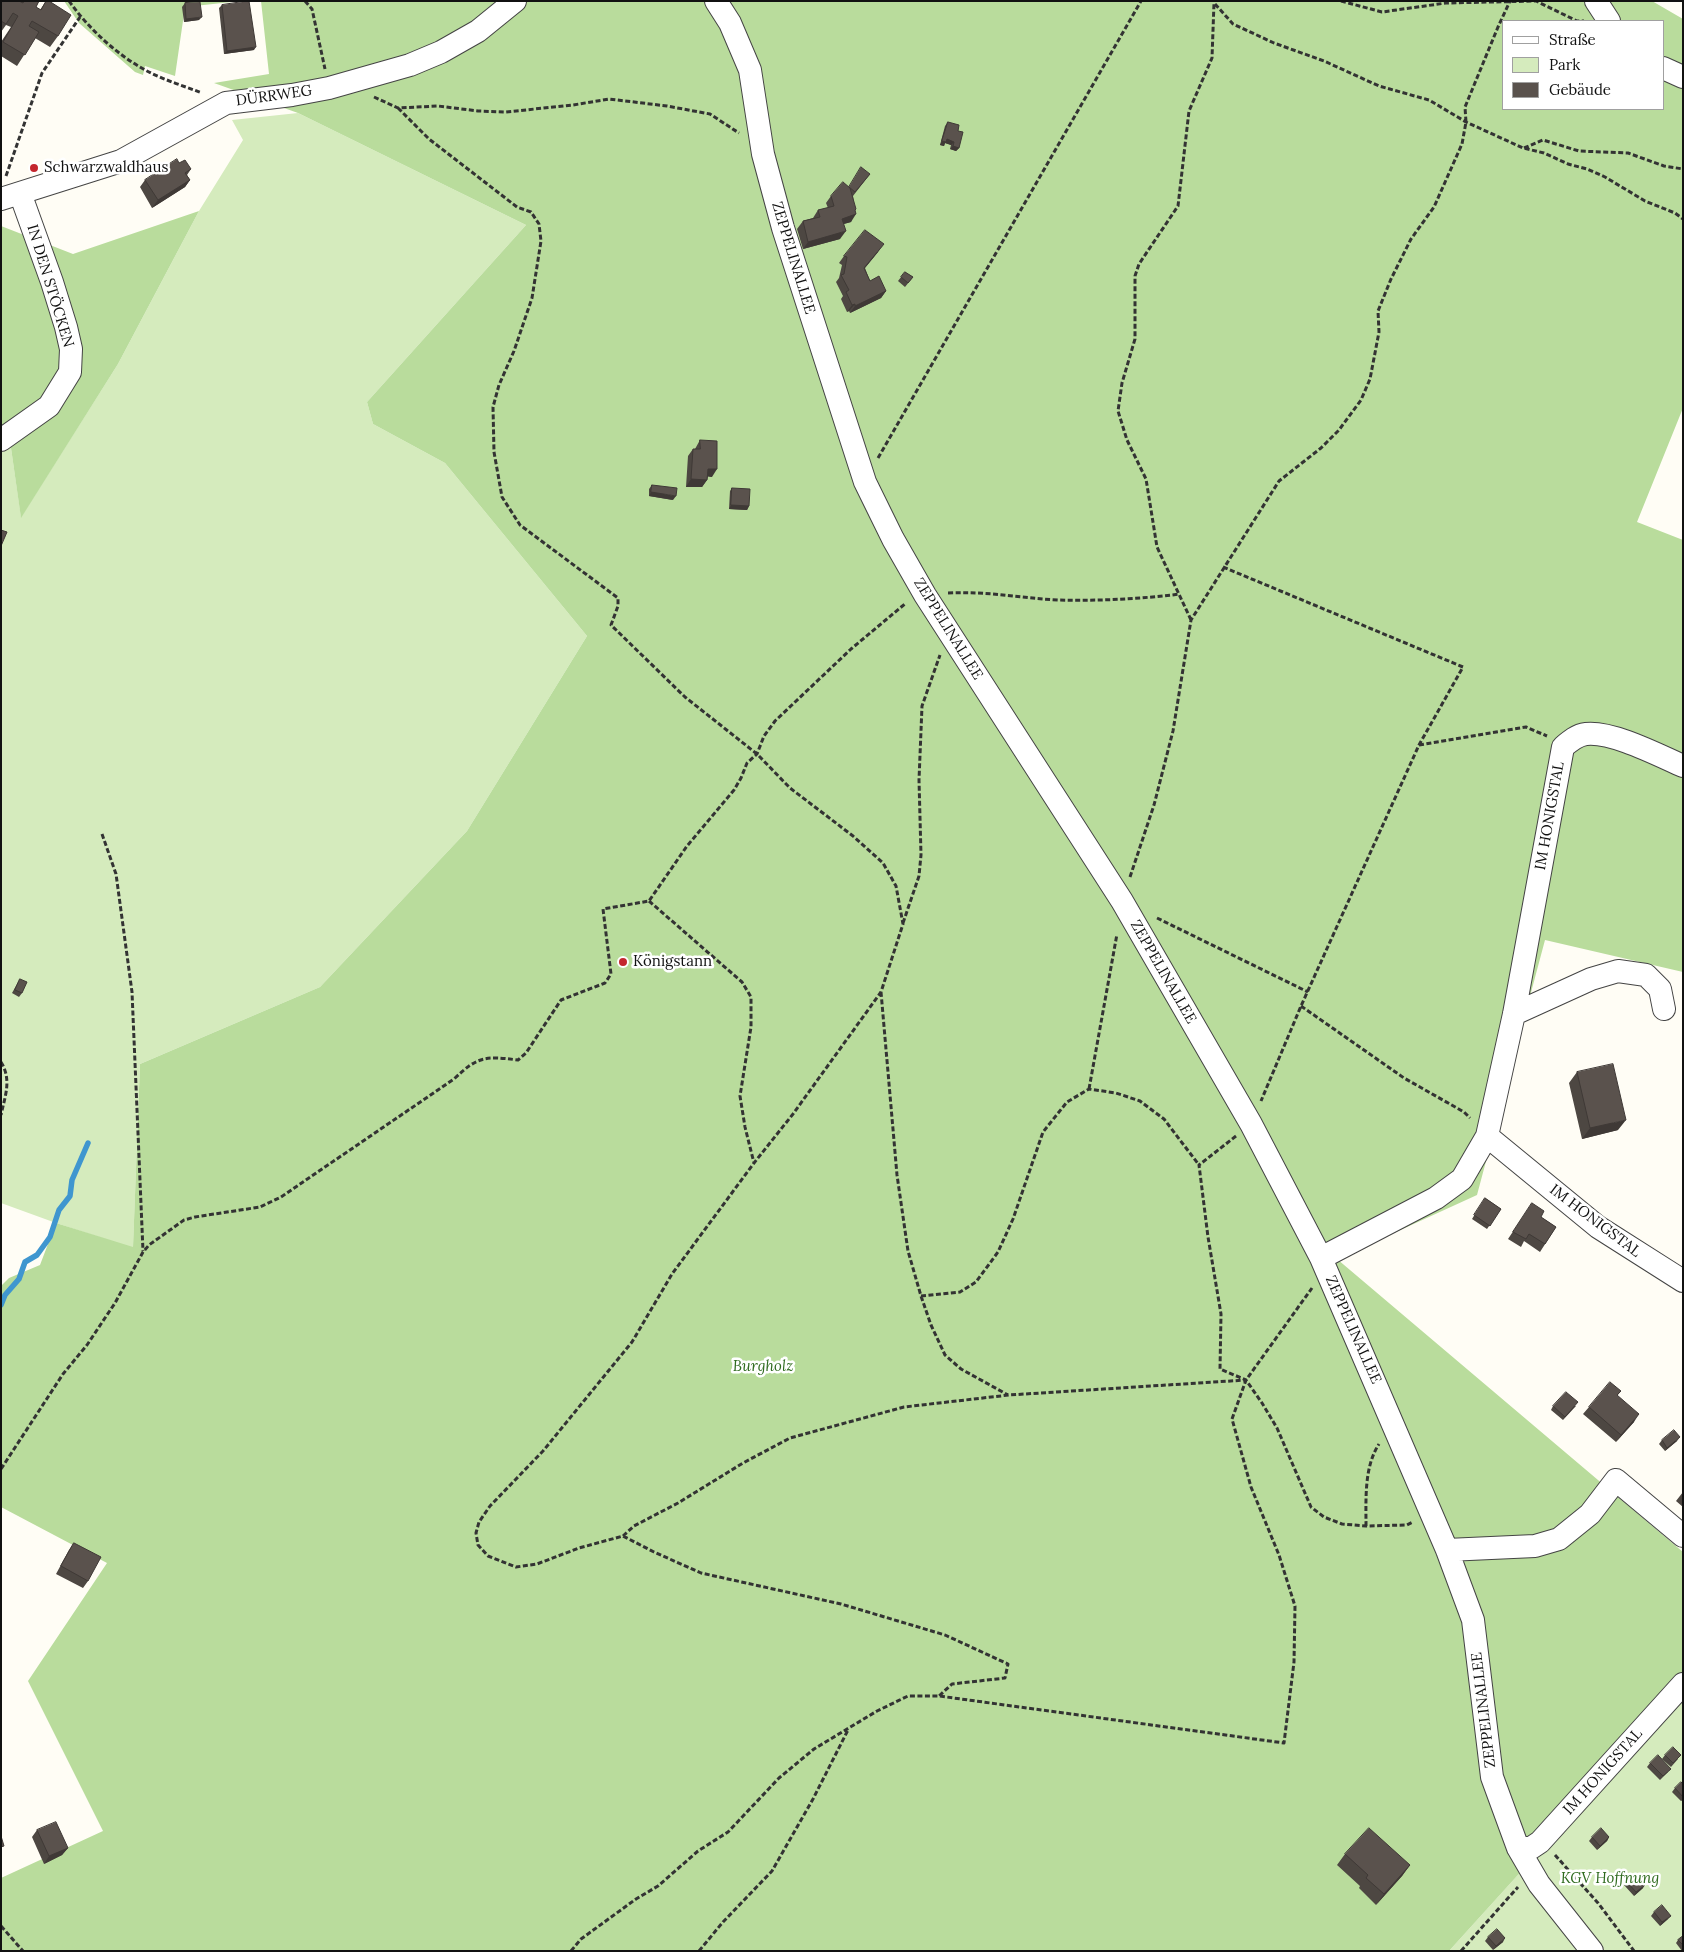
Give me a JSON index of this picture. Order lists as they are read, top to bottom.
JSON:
{
  "streets": {
    "street": [
      "DÜRRWEG",
      "ZEPPELINALLEE",
      "IN DEN STÖCKEN",
      "IM HONIGSTAL"
    ]
  },
  "crossings": [
    ["DÜRRWEG", "IN DEN STÖCKEN"],
    ["ZEPPELINALLEE", "IM HONIGSTAL"]
  ],
  "parks": ["Burgholz", "KGV Hoffnung"],
  "places": ["Schwarzwaldhaus", "Königstann"],
  "legend": ["Straße", "Park", "Gebäude"]
}
